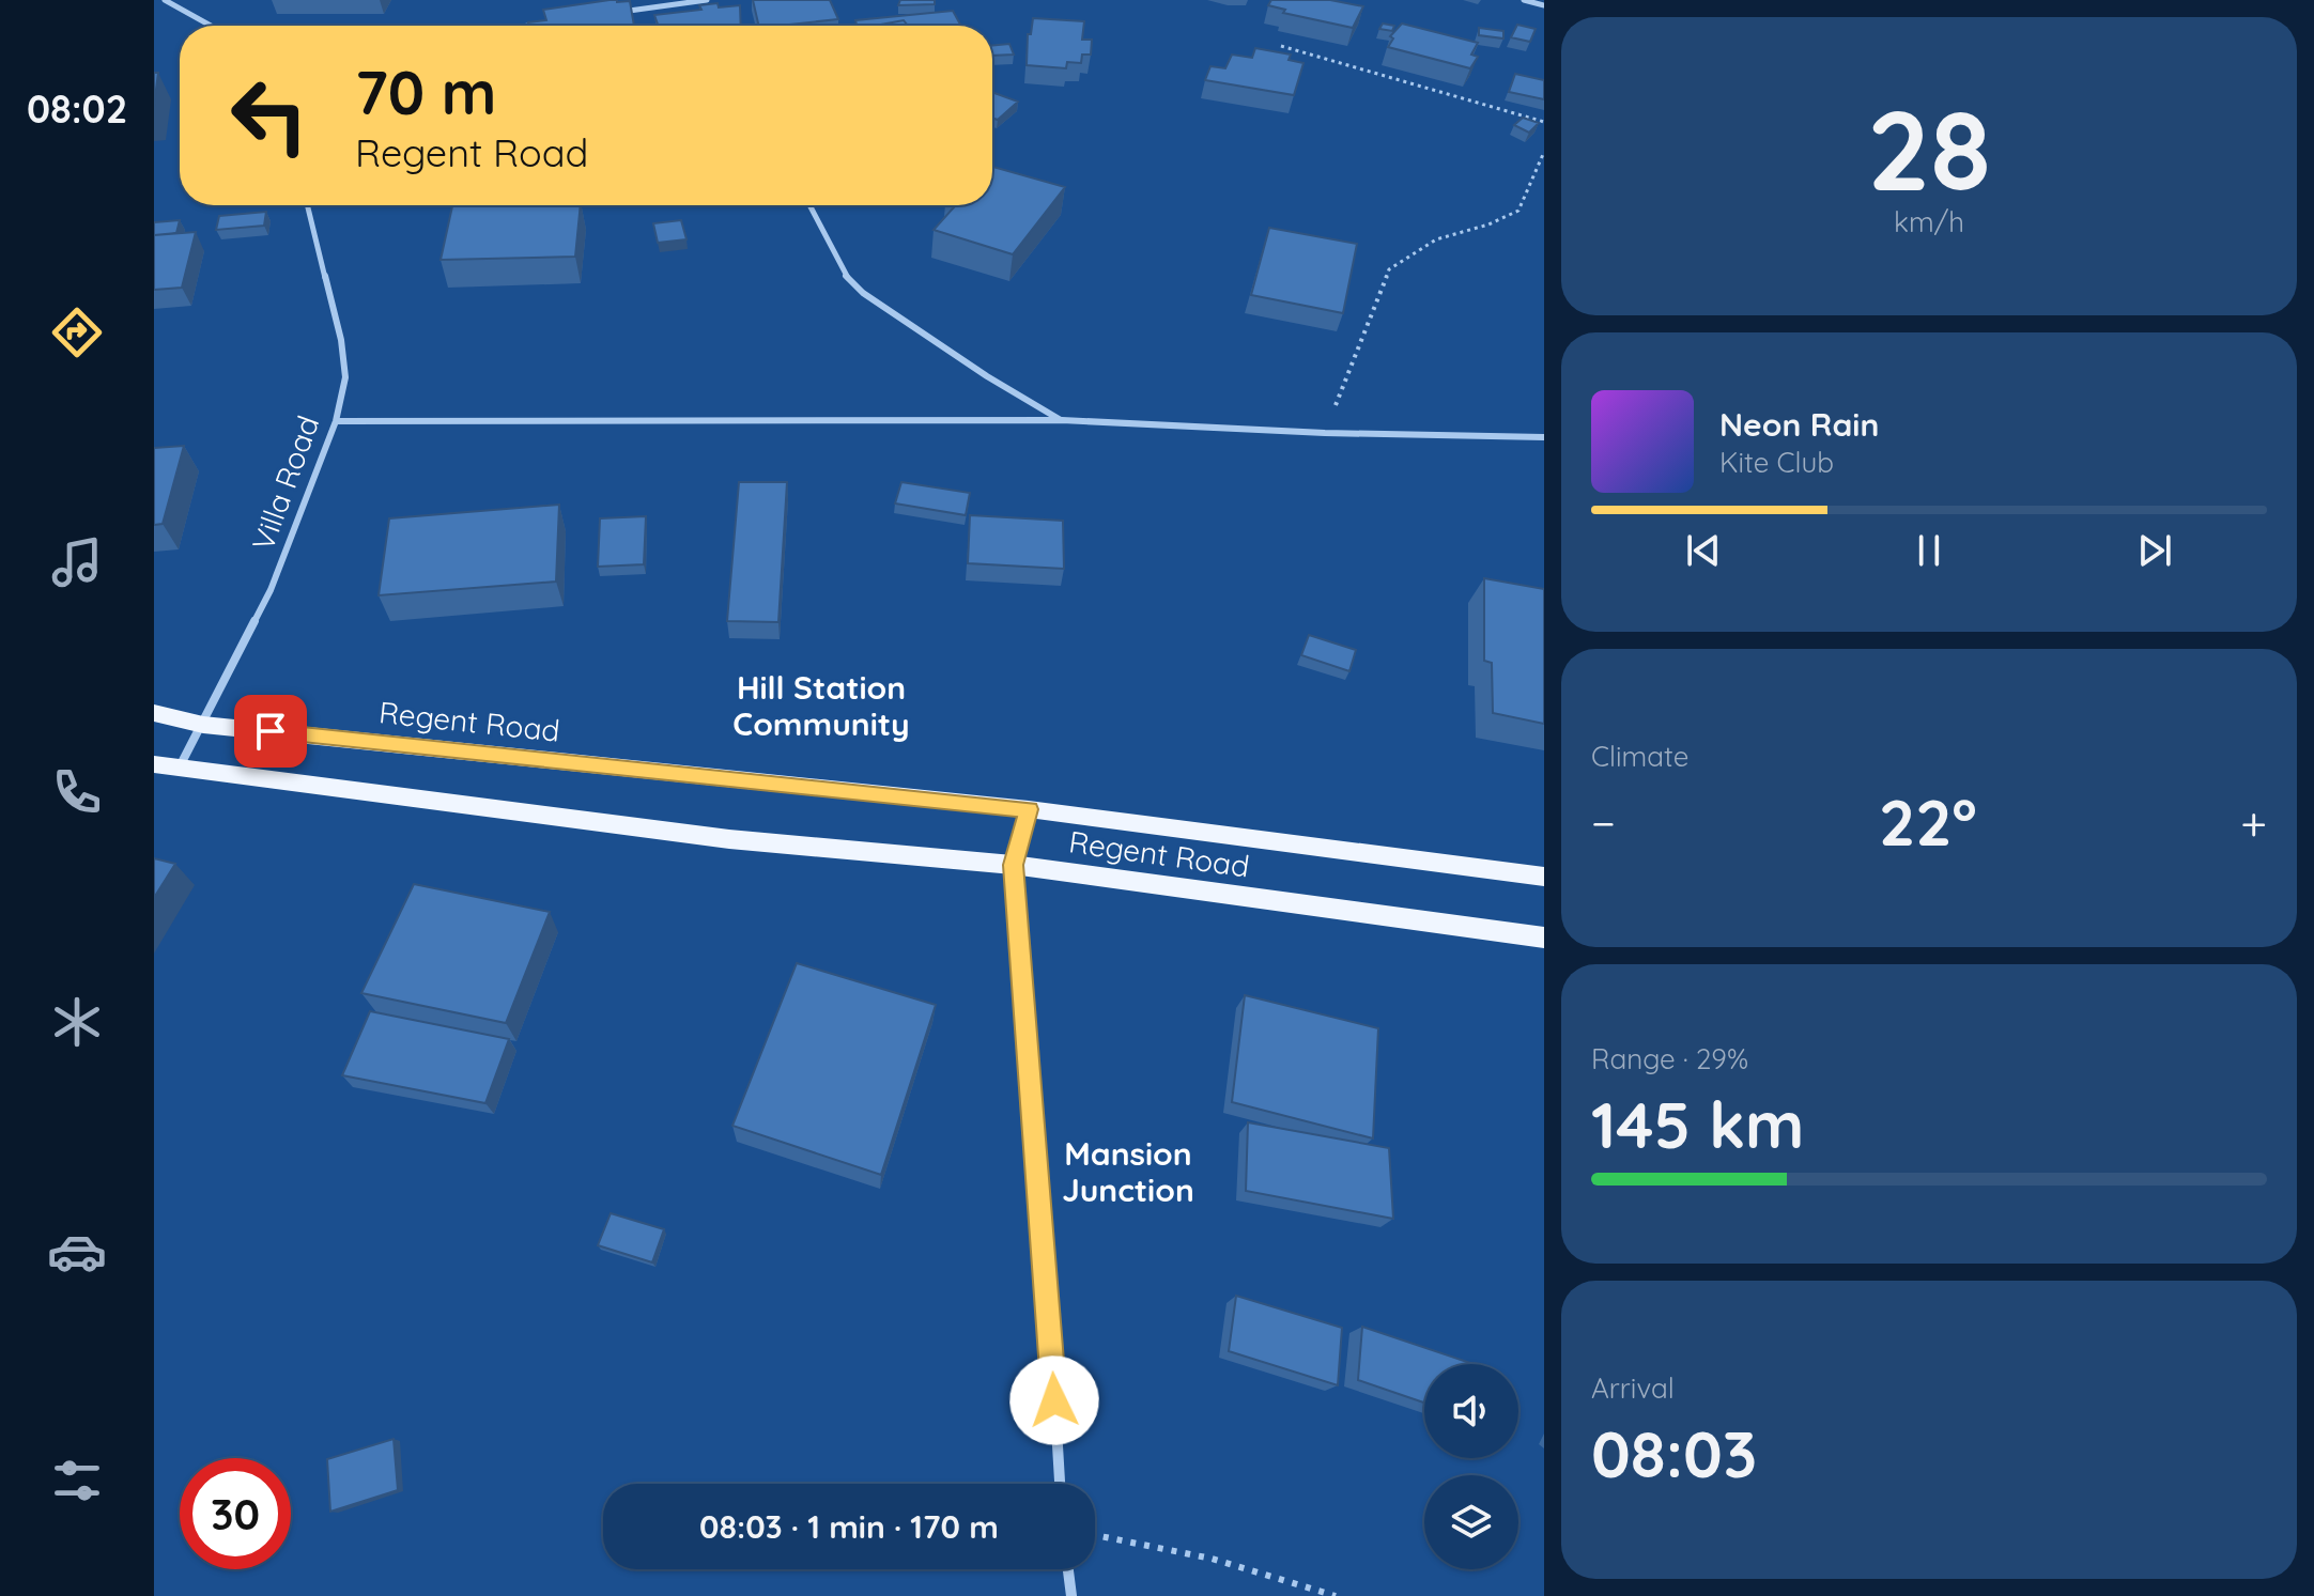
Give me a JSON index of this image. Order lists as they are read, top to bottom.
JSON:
{
  "streets": {
    "main road": ["Regent Road"],
    "street": ["Villa Road"]
  },
  "crossings": [
    ["Villa Road", "Regent Road"]
  ],
  "districts": ["Hill Station Community", "Mansion Junction"],
  "page": {
    "tabs": "08:02",
    "tile": [
      ["28", "km/h"],
      "Climate",
      ["Range · 29%", "145 km"],
      ["Arrival", "08:03"]
    ],
    "turn": ["70 m", "Regent Road"],
    "song": ["Neon Rain", "Kite Club"],
    "heat": ["−", "22°", "+"],
    "limit": "30",
    "trip": "08:03 · 1 min · 170 m"
  }
}
